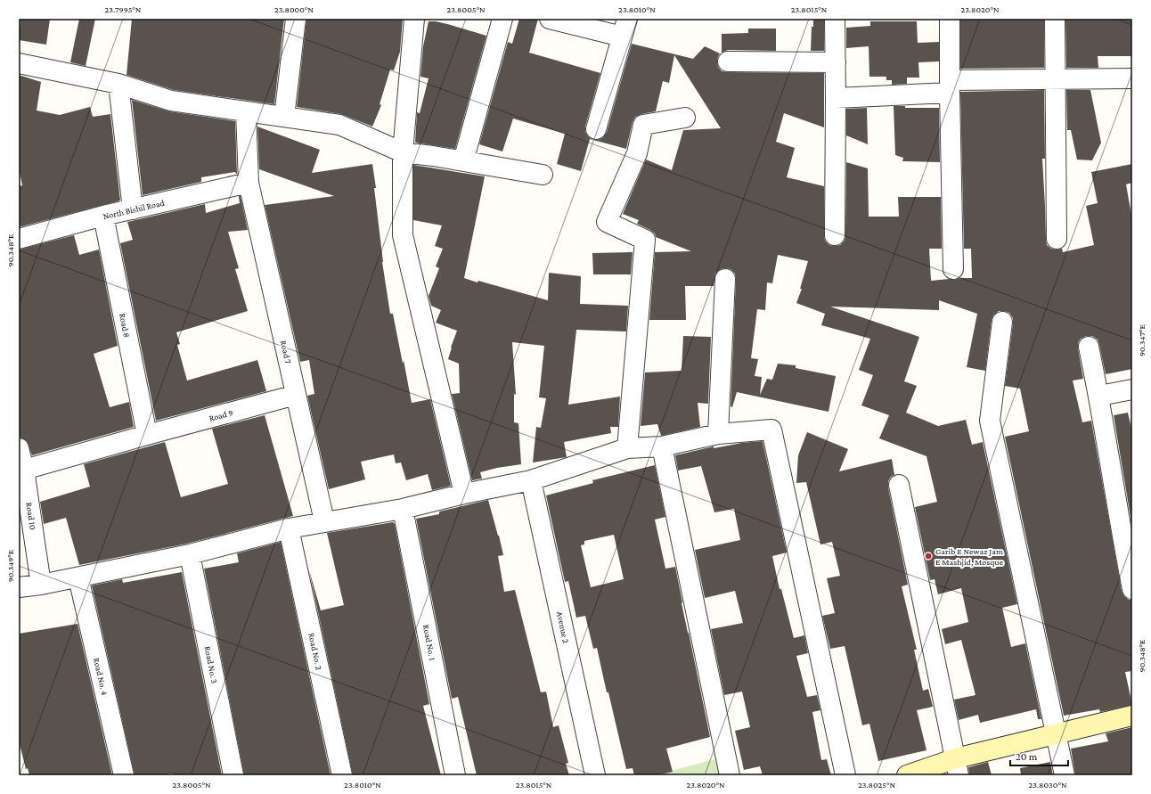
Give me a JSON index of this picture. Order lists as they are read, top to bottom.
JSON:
{
  "streets": {
    "street": [
      "North Bishil Road",
      "Road 8",
      "Road 7",
      "Road 9",
      "Road 10",
      "Avenue 2",
      "Road No. 1",
      "Road No. 2",
      "Road No. 3",
      "Road No. 4"
    ]
  },
  "crossings": [
    ["North Bishil Road", "Road 8"],
    ["North Bishil Road", "Road 7"],
    ["Road 8", "Road 9"],
    ["Road 7", "Road 9"],
    ["Road 9", "Road 10"]
  ],
  "places": ["Garib E Newaz Jam E Mashjid, Mosque"],
  "scale_bar": "20 m",
  "coordinates": [
    "23.7995°N",
    "23.8000°N",
    "23.8005°N",
    "23.8010°N",
    "23.8015°N",
    "23.8020°N",
    "90.348°E",
    "90.347°E",
    "90.349°E",
    "23.8025°N",
    "23.8030°N"
  ]
}
